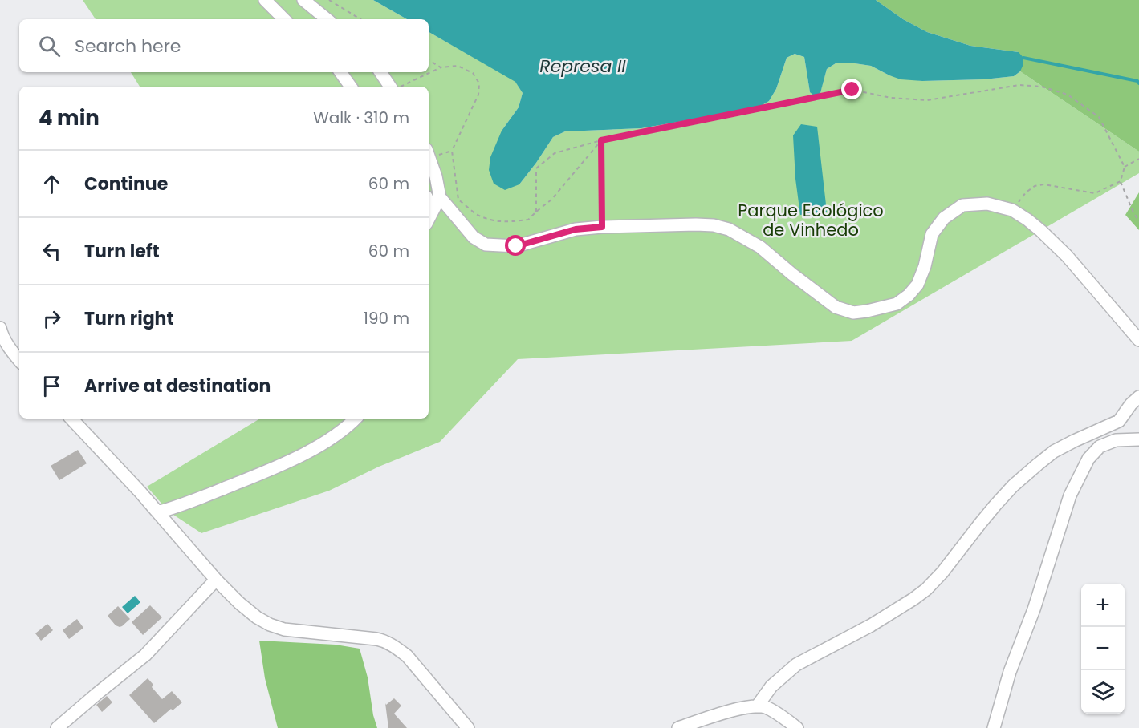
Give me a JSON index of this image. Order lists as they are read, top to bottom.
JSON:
{
  "water": ["Represa II"],
  "parks": ["Parque Ecológico de Vinhedo"],
  "page": {
    "search": "Search here",
    "heading": ["4 min", "Walk · 310 m"],
    "list": [
      ["Continue", "60 m"],
      ["Turn left", "60 m"],
      ["Turn right", "190 m"],
      "Arrive at destination"
    ],
    "map_buttons": ["+", "−"]
  }
}
